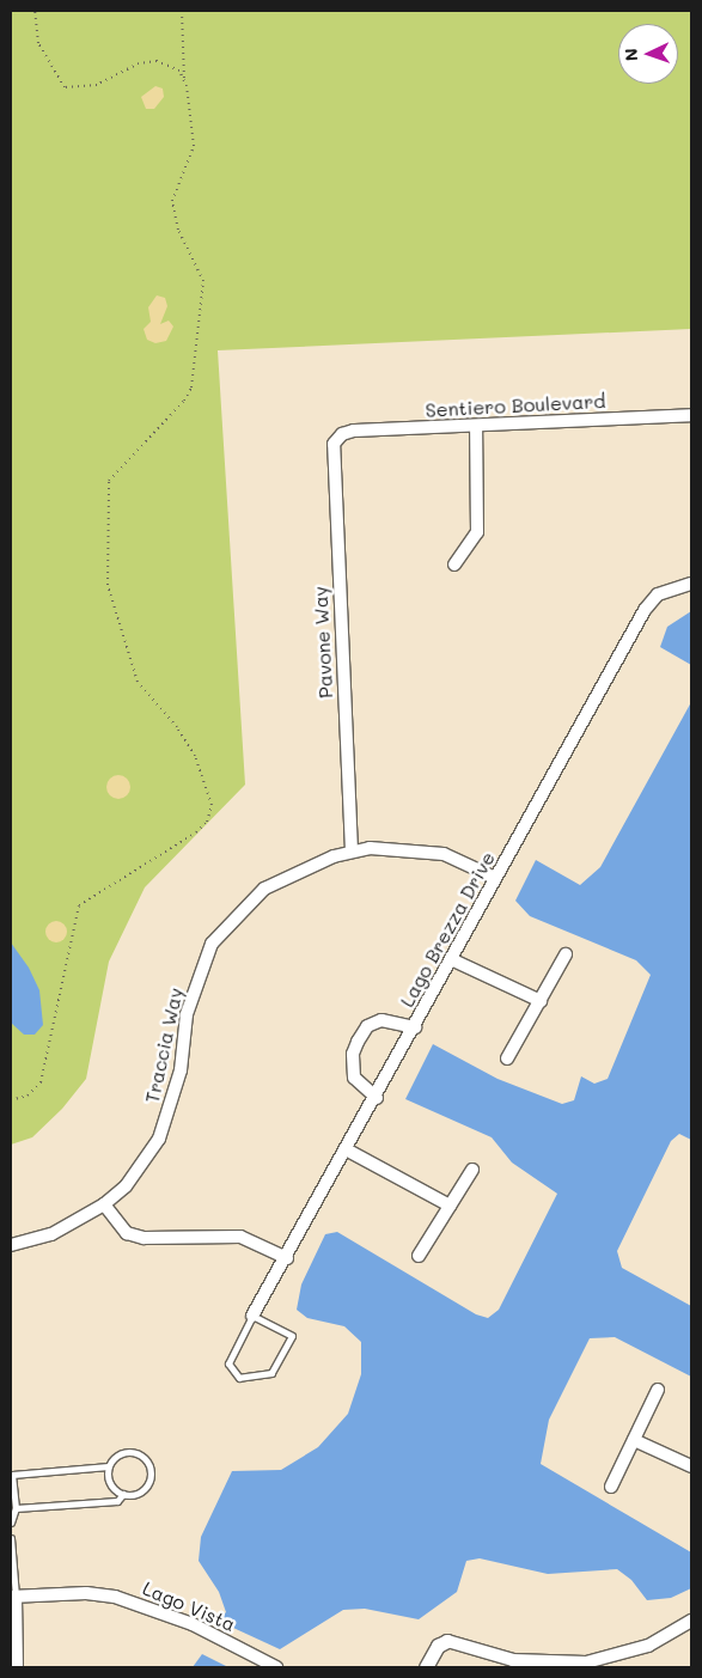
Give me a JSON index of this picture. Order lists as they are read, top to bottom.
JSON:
{
  "streets": {
    "street": [
      "Sentiero Boulevard",
      "Pavone Way",
      "Lago Brezza Drive",
      "Traccia Way",
      "Lago Vista"
    ]
  },
  "crossings": [
    ["Sentiero Boulevard", "Pavone Way"],
    ["Pavone Way", "Traccia Way"],
    ["Lago Brezza Drive", "Traccia Way"]
  ],
  "north": "left"
}
